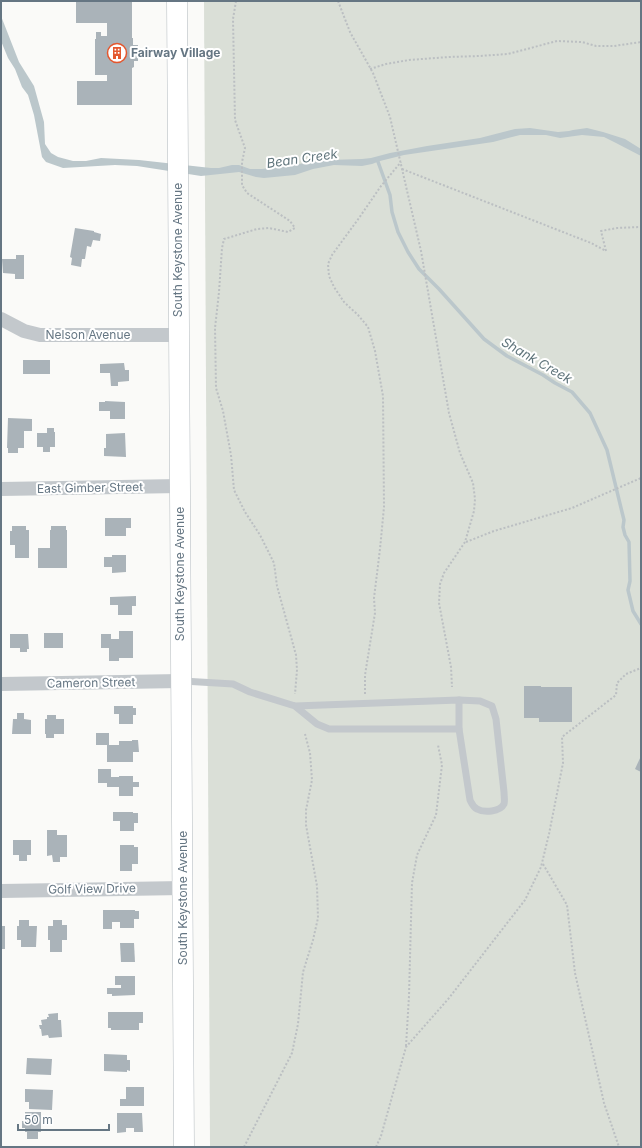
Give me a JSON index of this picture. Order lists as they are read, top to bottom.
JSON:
{
  "streets": {
    "main road": ["South Keystone Avenue"],
    "street": [
      "Nelson Avenue",
      "East Gimber Street",
      "Cameron Street",
      "Golf View Drive"
    ]
  },
  "crossings": [
    ["South Keystone Avenue", "Nelson Avenue"],
    ["South Keystone Avenue", "East Gimber Street"],
    ["South Keystone Avenue", "Cameron Street"],
    ["South Keystone Avenue", "Golf View Drive"]
  ],
  "water": ["Bean Creek", "Shank Creek"],
  "places": {
    "building": ["Fairway Village"]
  },
  "scale_bar": "50 m"
}
